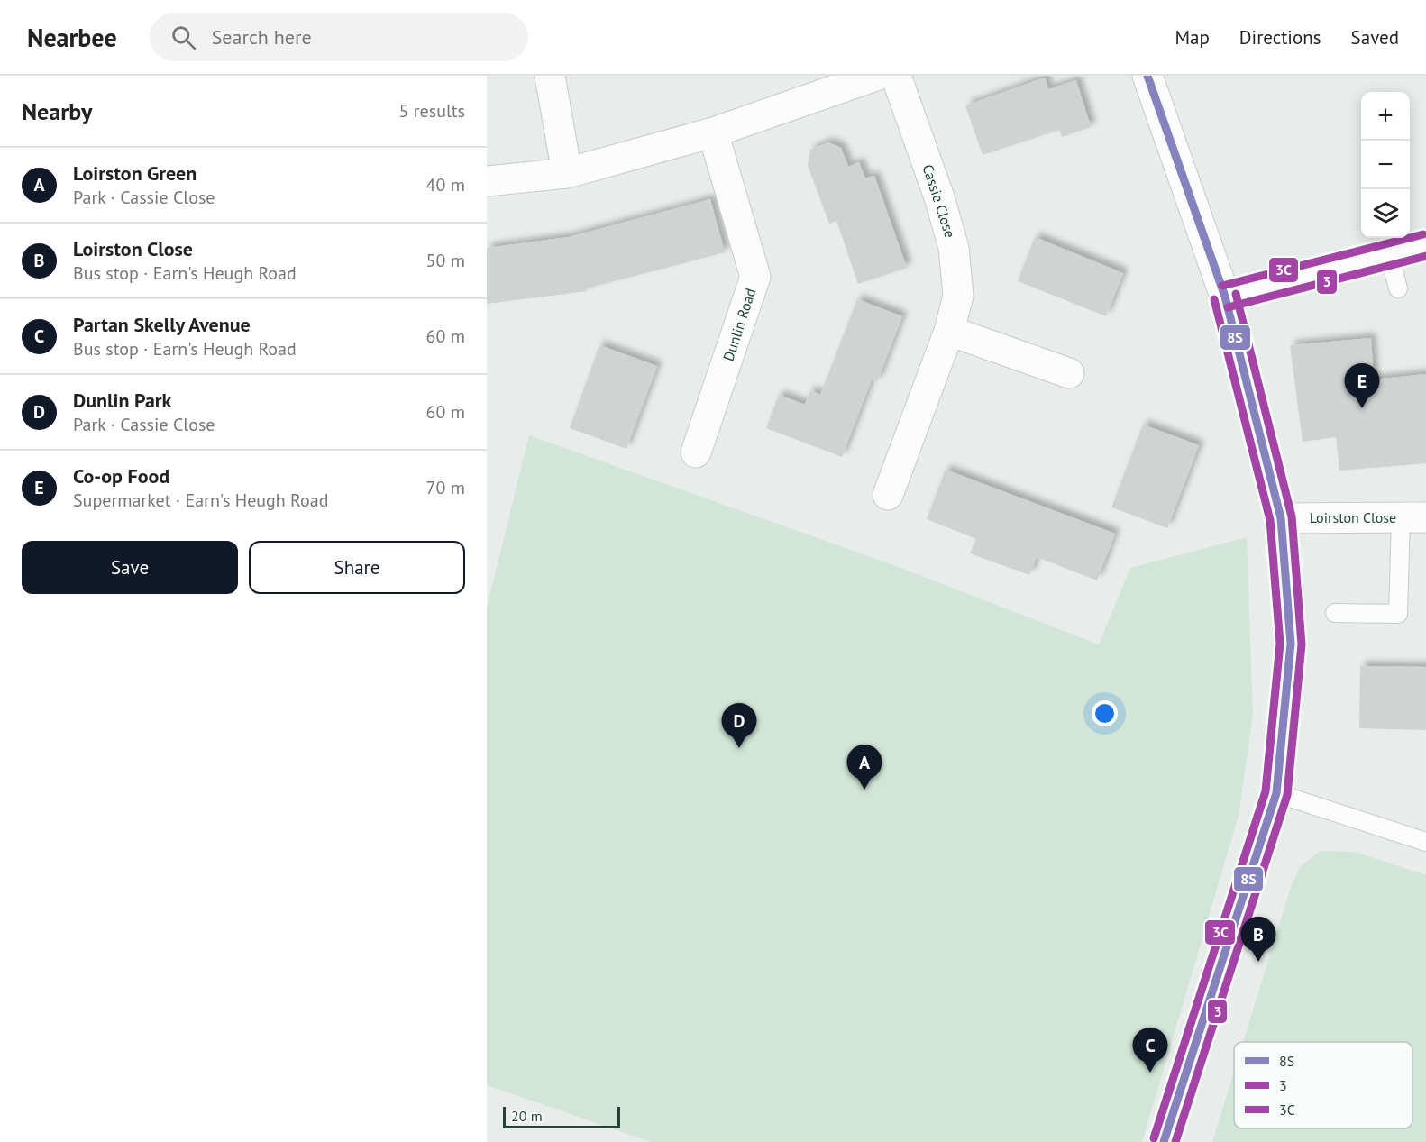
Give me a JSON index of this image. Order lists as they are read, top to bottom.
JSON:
{
  "streets": {
    "street": ["Cassie Close", "Dunlin Road", "Loirston Close"]
  },
  "lines": ["transit line 8S", "transit line 3C", "transit line 3"],
  "legend": ["8S", "3", "3C"],
  "scale_bar": "20 m",
  "page": {
    "header": "Nearbee",
    "search": "Search here",
    "nav": ["Map", "Directions", "Saved"],
    "heading": ["Nearby", "5 results"],
    "map_buttons": ["+", "−"],
    "list": [
      {
        "mark": "A",
        "name": "Loirston Green",
        "note": "Park · Cassie Close",
        "value": "40 m"
      },
      {
        "mark": "B",
        "name": "Loirston Close",
        "note": "Bus stop · Earn's Heugh Road",
        "value": "50 m"
      },
      {
        "mark": "C",
        "name": "Partan Skelly Avenue",
        "note": "Bus stop · Earn's Heugh Road",
        "value": "60 m"
      },
      {
        "mark": "D",
        "name": "Dunlin Park",
        "note": "Park · Cassie Close",
        "value": "60 m"
      },
      {
        "mark": "E",
        "name": "Co-op Food",
        "note": "Supermarket · Earn's Heugh Road",
        "value": "70 m"
      }
    ],
    "pins": [
      "E",
      "D",
      "A",
      "B",
      "C"
    ],
    "buttons": ["Save", "Share"],
    "scale": "20 m"
  }
}
